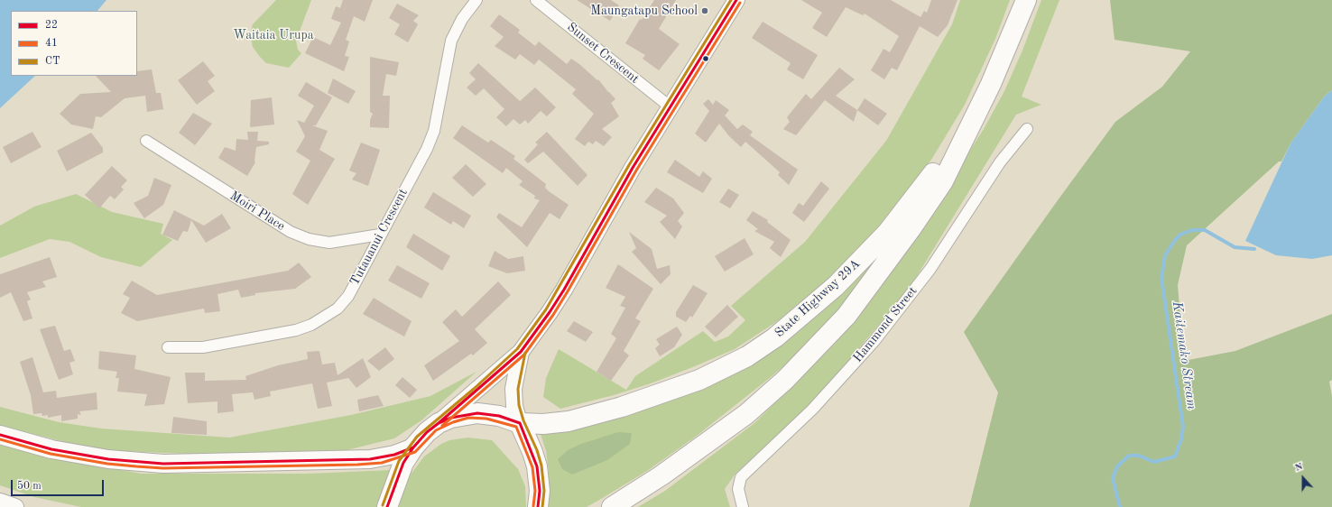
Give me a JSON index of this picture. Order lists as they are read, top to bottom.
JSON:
{
  "streets": {
    "highway": ["State Highway 29A"],
    "street": [
      "Sunset Crescent",
      "Moiri Place",
      "Tutauanui Crescent",
      "Hammond Street"
    ]
  },
  "crossings": [
    ["Moiri Place", "Tutauanui Crescent"]
  ],
  "water": ["Kaitemako Stream"],
  "parks": ["Waitaia Urupa"],
  "places": ["Maungatapu School"],
  "lines": ["transit line 22", "transit line CT", "transit line 41"],
  "legend": ["22", "41", "CT"],
  "scale_bar": "50 m",
  "north": "top"
}
